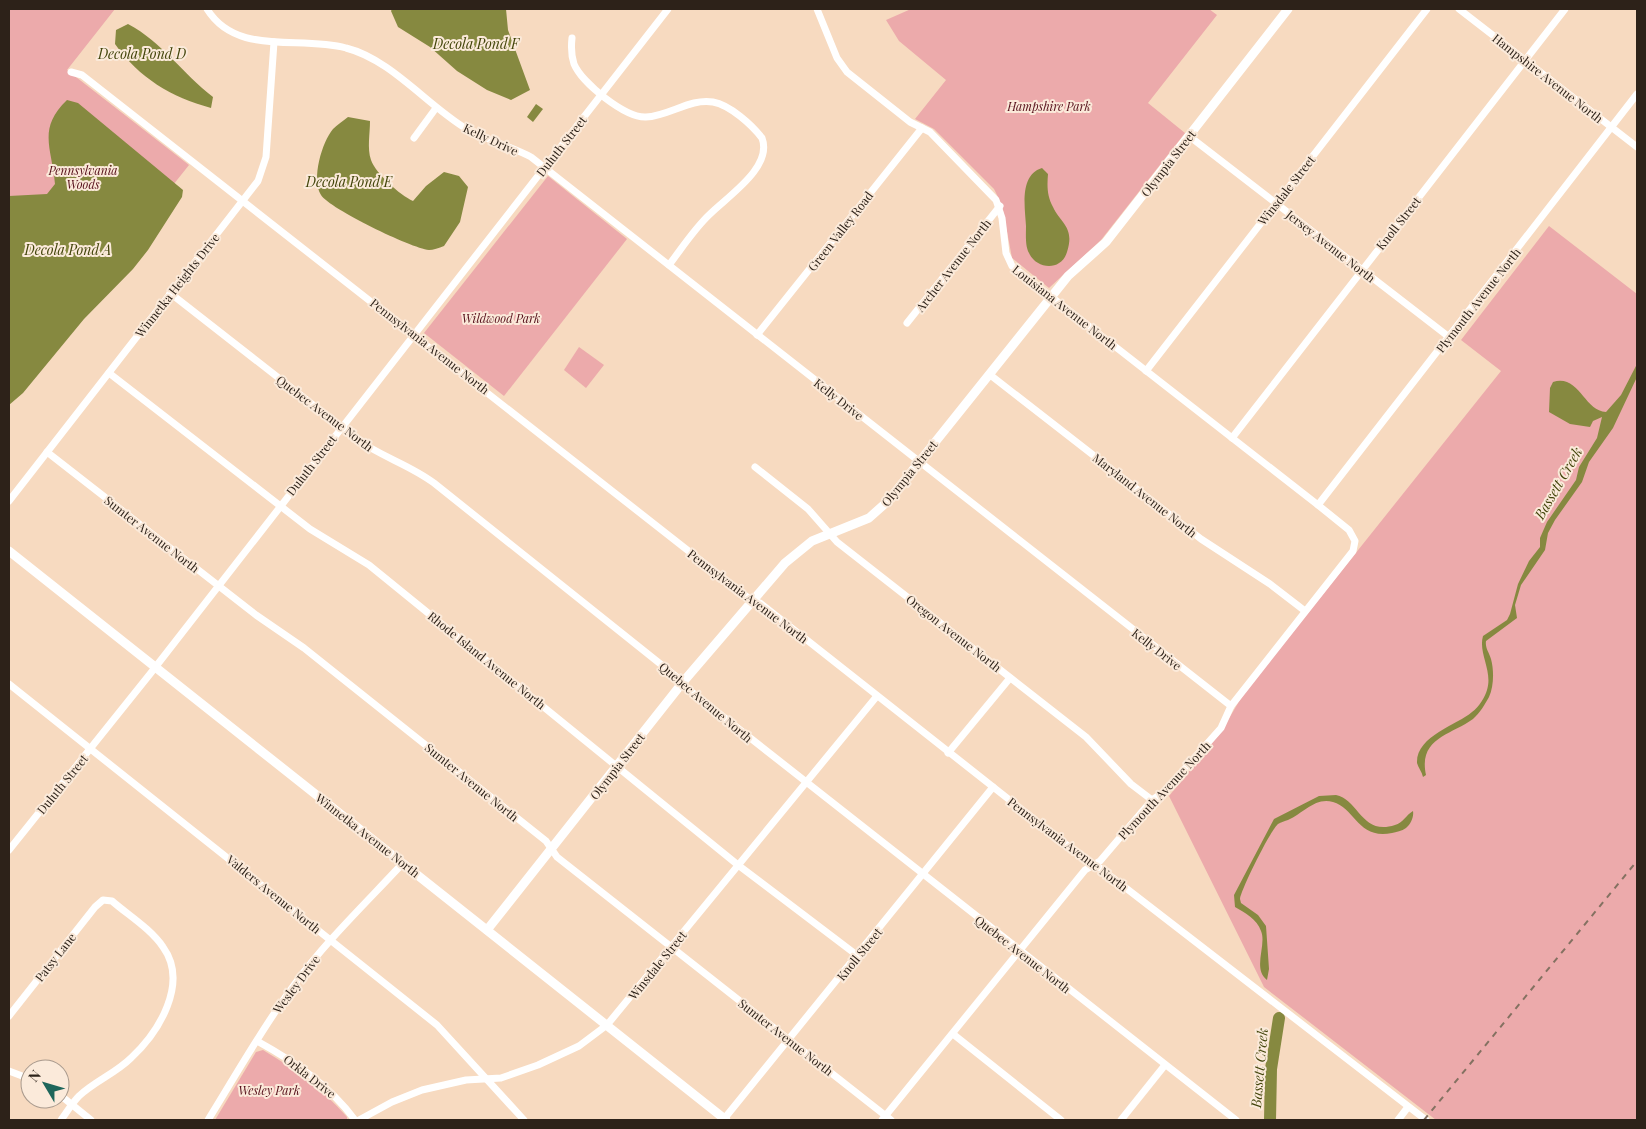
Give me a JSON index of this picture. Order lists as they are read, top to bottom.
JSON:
{
  "streets": {
    "street": [
      "Hampshire Avenue North",
      "Kelly Drive",
      "Duluth Street",
      "Olympia Street",
      "Winsdale Street",
      "Knoll Street",
      "Green Valley Road",
      "Jersey Avenue North",
      "Archer Avenue North",
      "Winnetka Heights Drive",
      "Plymouth Avenue North",
      "Louisiana Avenue North",
      "Pennsylvania Avenue North",
      "Quebec Avenue North",
      "Maryland Avenue North",
      "Sumter Avenue North",
      "Oregon Avenue North",
      "Rhode Island Avenue North",
      "Winnetka Avenue North",
      "Valders Avenue North",
      "Patsy Lane",
      "Wesley Drive",
      "Orkla Drive"
    ]
  },
  "crossings": [
    ["Hampshire Avenue North", "Knoll Street"],
    ["Hampshire Avenue North", "Plymouth Avenue North"],
    ["Kelly Drive", "Duluth Street"],
    ["Kelly Drive", "Olympia Street"],
    ["Kelly Drive", "Green Valley Road"],
    ["Kelly Drive", "Winnetka Heights Drive"],
    ["Kelly Drive", "Plymouth Avenue North"],
    ["Duluth Street", "Pennsylvania Avenue North"],
    ["Duluth Street", "Quebec Avenue North"],
    ["Duluth Street", "Sumter Avenue North"],
    ["Duluth Street", "Rhode Island Avenue North"],
    ["Duluth Street", "Winnetka Avenue North"],
    ["Duluth Street", "Valders Avenue North"],
    ["Olympia Street", "Jersey Avenue North"],
    ["Olympia Street", "Louisiana Avenue North"],
    ["Olympia Street", "Pennsylvania Avenue North"],
    ["Olympia Street", "Quebec Avenue North"],
    ["Olympia Street", "Maryland Avenue North"],
    ["Olympia Street", "Sumter Avenue North"],
    ["Olympia Street", "Oregon Avenue North"],
    ["Olympia Street", "Rhode Island Avenue North"],
    ["Olympia Street", "Winnetka Avenue North"],
    ["Winsdale Street", "Jersey Avenue North"],
    ["Winsdale Street", "Louisiana Avenue North"],
    ["Winsdale Street", "Pennsylvania Avenue North"],
    ["Winsdale Street", "Quebec Avenue North"],
    ["Winsdale Street", "Sumter Avenue North"],
    ["Winsdale Street", "Rhode Island Avenue North"],
    ["Winsdale Street", "Winnetka Avenue North"],
    ["Winsdale Street", "Valders Avenue North"],
    ["Winsdale Street", "Orkla Drive"],
    ["Knoll Street", "Jersey Avenue North"],
    ["Knoll Street", "Louisiana Avenue North"],
    ["Knoll Street", "Pennsylvania Avenue North"],
    ["Knoll Street", "Quebec Avenue North"],
    ["Knoll Street", "Sumter Avenue North"],
    ["Knoll Street", "Rhode Island Avenue North"],
    ["Knoll Street", "Winnetka Avenue North"],
    ["Jersey Avenue North", "Plymouth Avenue North"],
    ["Archer Avenue North", "Louisiana Avenue North"],
    ["Winnetka Heights Drive", "Pennsylvania Avenue North"],
    ["Winnetka Heights Drive", "Quebec Avenue North"],
    ["Winnetka Heights Drive", "Sumter Avenue North"],
    ["Winnetka Heights Drive", "Rhode Island Avenue North"],
    ["Plymouth Avenue North", "Louisiana Avenue North"],
    ["Plymouth Avenue North", "Pennsylvania Avenue North"],
    ["Plymouth Avenue North", "Quebec Avenue North"],
    ["Plymouth Avenue North", "Maryland Avenue North"],
    ["Plymouth Avenue North", "Sumter Avenue North"],
    ["Plymouth Avenue North", "Oregon Avenue North"],
    ["Winnetka Avenue North", "Wesley Drive"],
    ["Valders Avenue North", "Wesley Drive"],
    ["Wesley Drive", "Orkla Drive"]
  ],
  "water": [
    "Decola Pond F",
    "Decola Pond D",
    "Decola Pond E",
    "Decola Pond A",
    "Bassett Creek"
  ],
  "parks": [
    "Hampshire Park",
    "Pennsylvania Woods",
    "Wildwood Park",
    "Wesley Park"
  ],
  "north": "top left"
}
